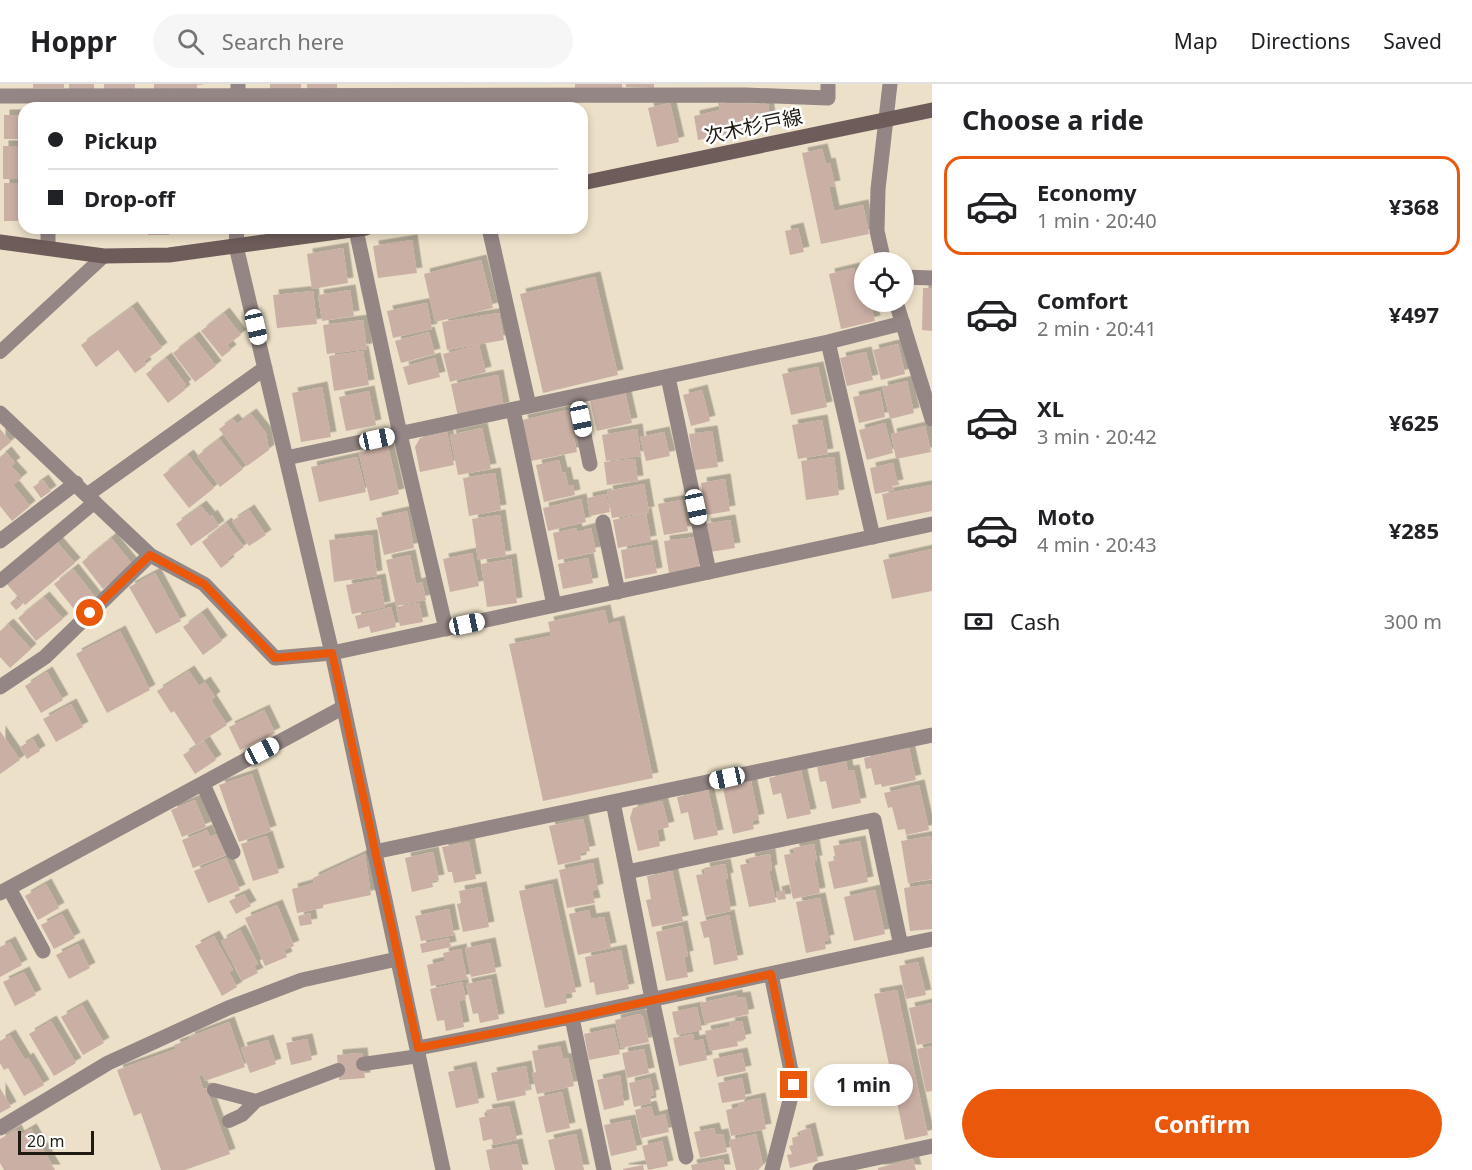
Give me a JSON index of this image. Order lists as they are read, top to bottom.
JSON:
{
  "streets": {
    "main road": ["次木杉戸線"]
  },
  "scale_bar": "20 m",
  "page": {
    "header": "Hoppr",
    "search": "Search here",
    "nav": ["Map", "Directions", "Saved"],
    "heading": "Choose a ride",
    "banner": ["Pickup", "Drop-off"],
    "list": [
      {
        "name": "Economy",
        "note": "1 min · 20:40",
        "value": "¥368"
      },
      {
        "name": "Comfort",
        "note": "2 min · 20:41",
        "value": "¥497"
      },
      {
        "name": "XL",
        "note": "3 min · 20:42",
        "value": "¥625"
      },
      {
        "name": "Moto",
        "note": "4 min · 20:43",
        "value": "¥285"
      }
    ],
    "pay": ["Cash", "300 m"],
    "bubble": "1 min",
    "buttons": "Confirm",
    "scale": "20 m"
  }
}
